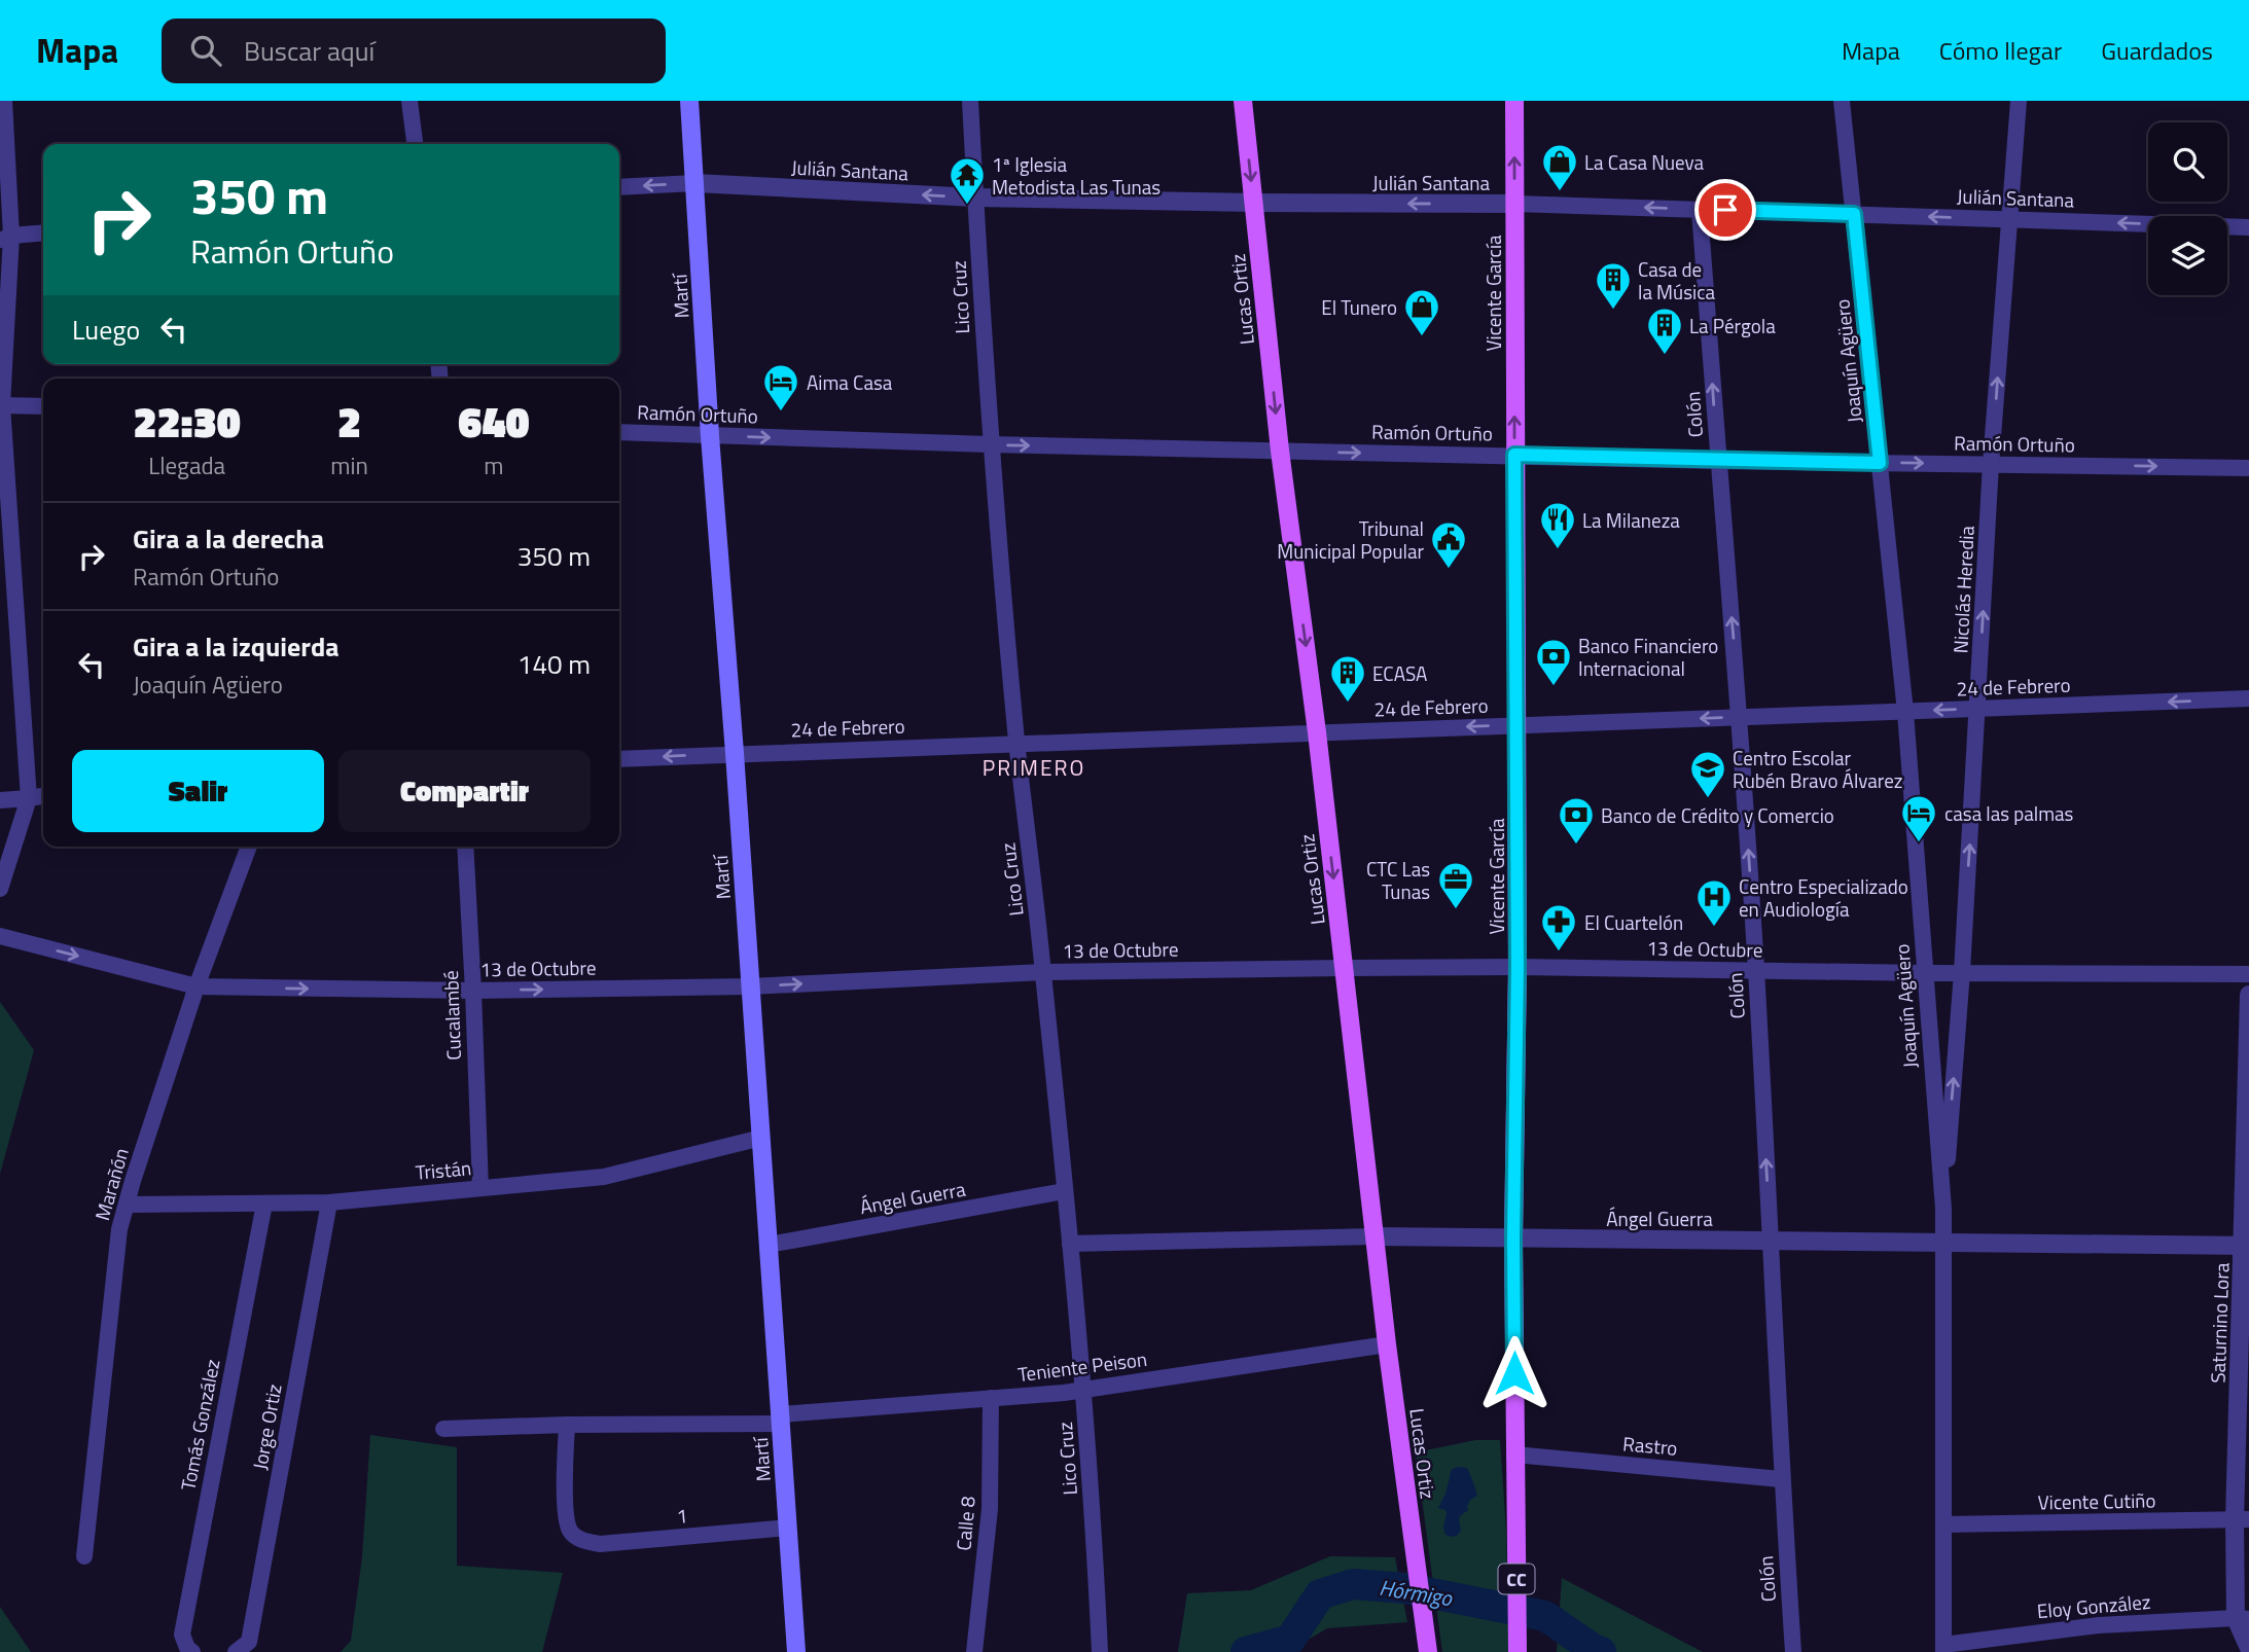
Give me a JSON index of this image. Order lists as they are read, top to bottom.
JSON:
{
  "streets": {
    "main road": [
      "Vicente García",
      "Martí",
      "Lucas Ortiz",
      "CC"
    ],
    "street": [
      "Julián Santana",
      "Lico Cruz",
      "Joaquín Agüero",
      "Ramón Ortuño",
      "Colón",
      "Nicolás Heredia",
      "24 de Febrero",
      "13 de Octubre",
      "Cucalambé",
      "Tristán",
      "Marañón",
      "Ángel Guerra",
      "Saturnino Lora",
      "Teniente Peison",
      "Tomás González",
      "Jorge Ortiz",
      "Rastro",
      "Vicente Cutiño",
      "1",
      "Calle 8",
      "Eloy González"
    ]
  },
  "crossings": [
    ["Julián Santana", "Vicente García"],
    ["Julián Santana", "Martí"],
    ["Julián Santana", "Lico Cruz"],
    ["Julián Santana", "Lucas Ortiz"],
    ["Julián Santana", "Joaquín Agüero"],
    ["Julián Santana", "Colón"],
    ["Julián Santana", "Nicolás Heredia"],
    ["Vicente García", "Ramón Ortuño"],
    ["Vicente García", "24 de Febrero"],
    ["Vicente García", "13 de Octubre"],
    ["Vicente García", "Ángel Guerra"],
    ["Vicente García", "Rastro"],
    ["Martí", "Ramón Ortuño"],
    ["Martí", "24 de Febrero"],
    ["Martí", "13 de Octubre"],
    ["Martí", "Tristán"],
    ["Martí", "Ángel Guerra"],
    ["Martí", "Teniente Peison"],
    ["Martí", "1"],
    ["Lico Cruz", "Ramón Ortuño"],
    ["Lico Cruz", "24 de Febrero"],
    ["Lico Cruz", "13 de Octubre"],
    ["Lico Cruz", "Ángel Guerra"],
    ["Lico Cruz", "Teniente Peison"],
    ["Lucas Ortiz", "Ramón Ortuño"],
    ["Lucas Ortiz", "24 de Febrero"],
    ["Lucas Ortiz", "13 de Octubre"],
    ["Lucas Ortiz", "Ángel Guerra"],
    ["Lucas Ortiz", "Teniente Peison"],
    ["Joaquín Agüero", "Ramón Ortuño"],
    ["Joaquín Agüero", "Nicolás Heredia"],
    ["Joaquín Agüero", "24 de Febrero"],
    ["Joaquín Agüero", "13 de Octubre"],
    ["Joaquín Agüero", "Ángel Guerra"],
    ["Joaquín Agüero", "Vicente Cutiño"],
    ["Joaquín Agüero", "Eloy González"],
    ["Ramón Ortuño", "Colón"],
    ["Ramón Ortuño", "Nicolás Heredia"],
    ["Colón", "24 de Febrero"],
    ["Colón", "13 de Octubre"],
    ["Colón", "Ángel Guerra"],
    ["Colón", "Rastro"],
    ["Nicolás Heredia", "24 de Febrero"],
    ["Nicolás Heredia", "13 de Octubre"],
    ["13 de Octubre", "Cucalambé"],
    ["13 de Octubre", "Marañón"],
    ["Cucalambé", "Tristán"],
    ["Tristán", "Marañón"],
    ["Tristán", "Tomás González"],
    ["Tristán", "Jorge Ortiz"],
    ["Ángel Guerra", "Saturnino Lora"],
    ["Saturnino Lora", "Vicente Cutiño"],
    ["Saturnino Lora", "Eloy González"],
    ["Teniente Peison", "1"],
    ["Teniente Peison", "Calle 8"]
  ],
  "one_way": [
    "Julián Santana",
    "Lucas Ortiz",
    "Ramón Ortuño",
    "Colón",
    "Nicolás Heredia",
    "24 de Febrero",
    "13 de Octubre"
  ],
  "districts": ["PRIMERO"],
  "water": ["Hórmigo"],
  "places": {
    "shop": ["La Casa Nueva", "El Tunero"],
    "temple": ["1ª Iglesia Metodista Las Tunas"],
    "building": ["Casa de la Música", "La Pérgola", "ECASA"],
    "hotel": ["Aima Casa", "casa las palmas"],
    "restaurant": ["La Milaneza"],
    "public building": ["Tribunal Municipal Popular"],
    "bank": ["Banco Financiero Internacional", "Banco de Crédito y Comercio"],
    "school or university": ["Centro Escolar Rubén Bravo Álvarez"],
    "office": ["CTC Las Tunas"],
    "hospital": ["Centro Especializado en Audiología"],
    "pharmacy": ["El Cuartelón"]
  },
  "page": {
    "header": "Mapa",
    "search": "Buscar aquí",
    "nav": ["Mapa", "Cómo llegar", "Guardados"],
    "turn": ["350 m", "Ramón Ortuño"],
    "then": "Luego",
    "eta": [
      "22:30",
      "Llegada",
      "2",
      "min",
      "640",
      "m"
    ],
    "list": [
      {
        "name": "Gira a la derecha",
        "note": "Ramón Ortuño",
        "value": "350 m"
      },
      {
        "name": "Gira a la izquierda",
        "note": "Joaquín Agüero",
        "value": "140 m"
      }
    ],
    "buttons": ["Salir", "Compartir"]
  }
}
